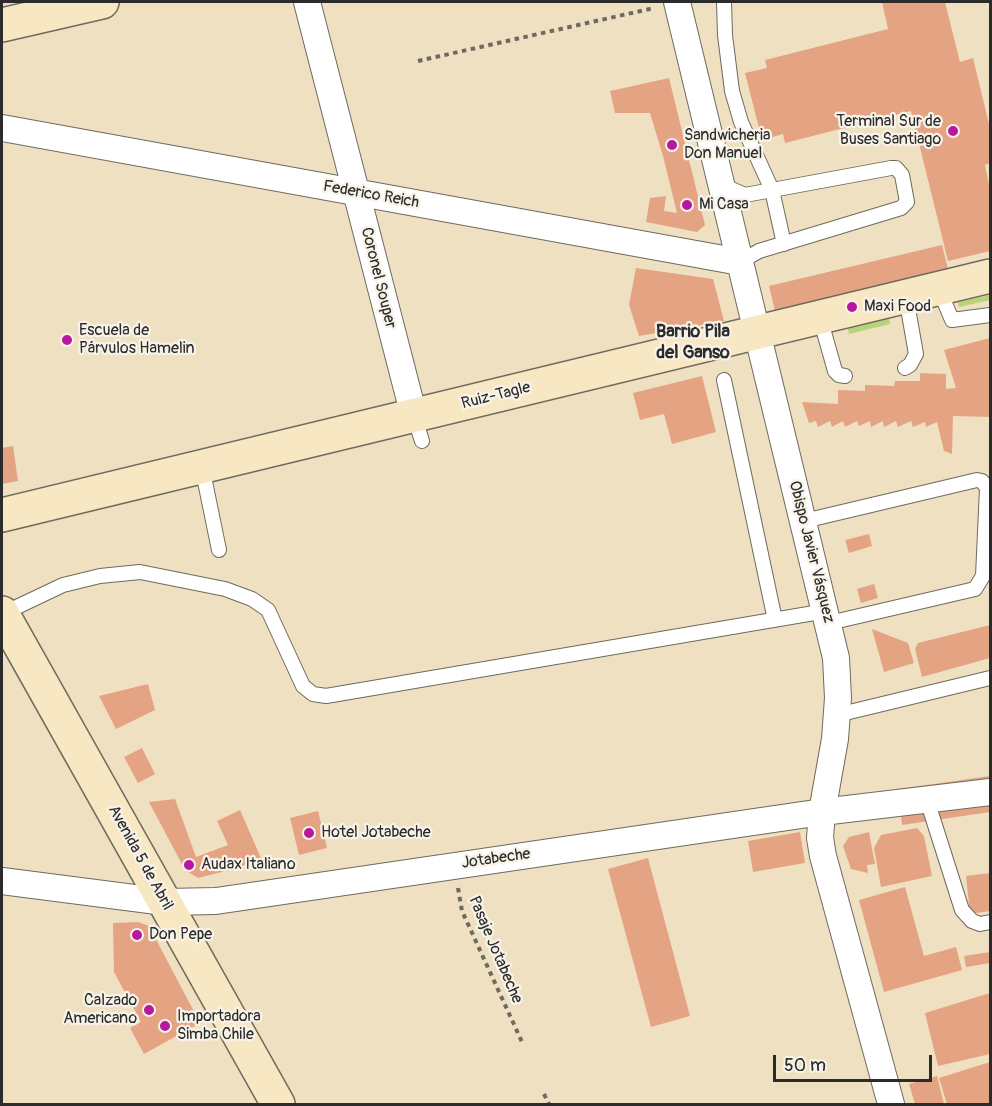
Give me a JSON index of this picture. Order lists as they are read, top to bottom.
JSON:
{
  "streets": {
    "street": [
      "Federico Reich",
      "Coronel Souper",
      "Ruiz-Tagle",
      "Obispo Javier Vásquez",
      "Avenida 5 de Abril",
      "Jotabeche"
    ],
    "path": ["Pasaje Jotabeche"]
  },
  "crossings": [
    ["Federico Reich", "Coronel Souper"],
    ["Federico Reich", "Obispo Javier Vásquez"],
    ["Coronel Souper", "Ruiz-Tagle"],
    ["Ruiz-Tagle", "Obispo Javier Vásquez"],
    ["Obispo Javier Vásquez", "Jotabeche"],
    ["Avenida 5 de Abril", "Jotabeche"],
    ["Jotabeche", "Pasaje Jotabeche"]
  ],
  "districts": ["Barrio Pila del Ganso"],
  "places": [
    "Terminal Sur de Buses Santiago",
    "Sandwicheria Don Manuel",
    "Mi Casa",
    "Maxi Food",
    "Escuela de Párvulos Hamelin",
    "Hotel Jotabeche",
    "Audax Italiano",
    "Don Pepe",
    "Calzado Americano",
    "Importadora Simba Chile"
  ],
  "scale_bar": "50 m"
}
